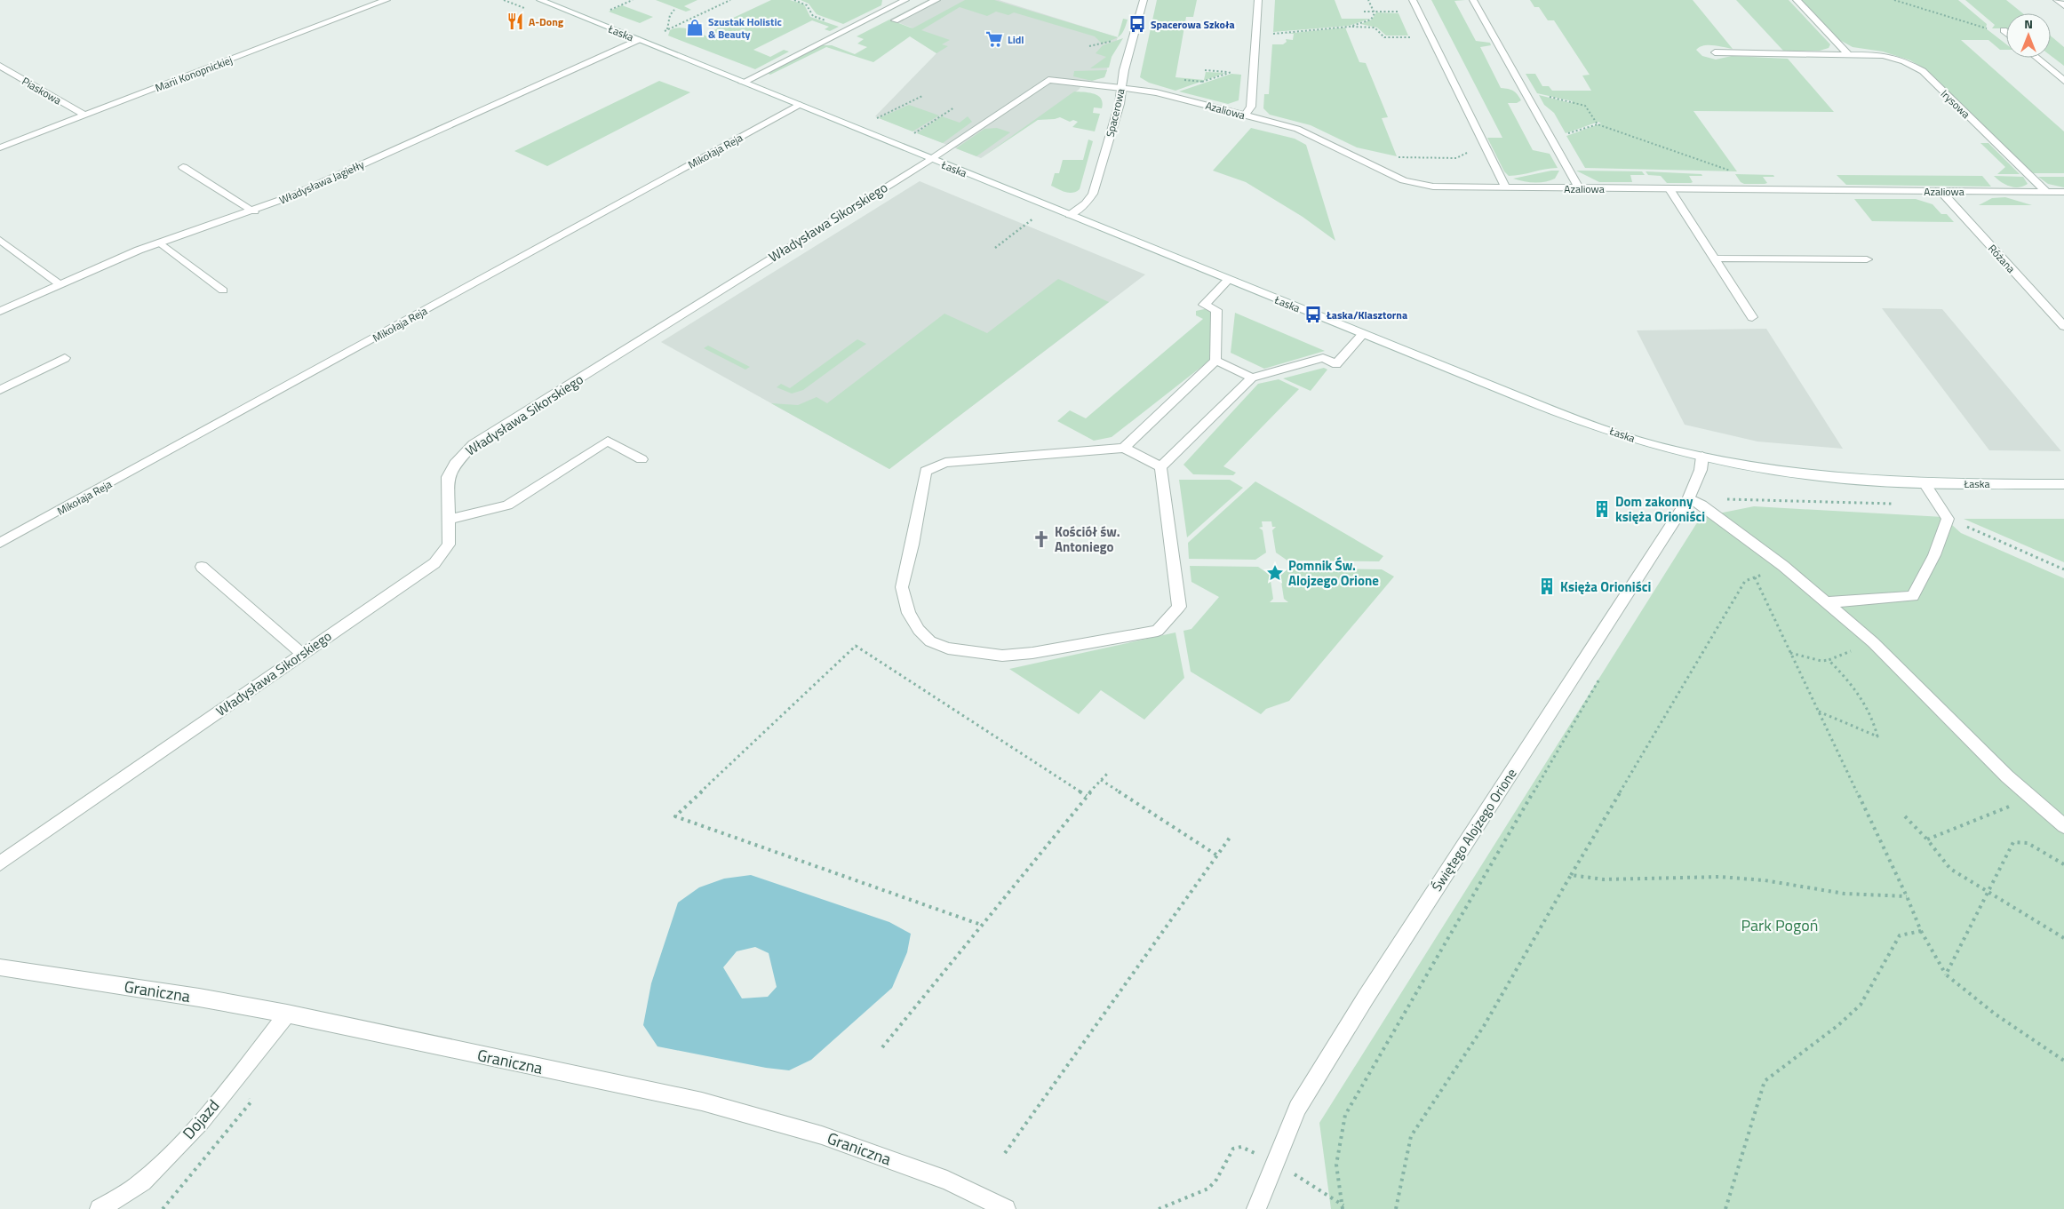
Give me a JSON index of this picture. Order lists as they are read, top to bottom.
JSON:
{
  "streets": {
    "street": [
      "Łaska",
      "Marii Konopnickiej",
      "Piaskowa",
      "Irysowa",
      "Azaliowa",
      "Spacerowa",
      "Mikołaja Reja",
      "Władysława Jagiełły",
      "Władysława Sikorskiego",
      "Różana",
      "Świętego Alojzego Orione",
      "Graniczna",
      "Dojazd"
    ]
  },
  "crossings": [
    ["Łaska", "Azaliowa"],
    ["Łaska", "Spacerowa"],
    ["Łaska", "Mikołaja Reja"],
    ["Łaska", "Władysława Jagiełły"],
    ["Łaska", "Władysława Sikorskiego"],
    ["Łaska", "Świętego Alojzego Orione"],
    ["Marii Konopnickiej", "Piaskowa"],
    ["Irysowa", "Azaliowa"],
    ["Azaliowa", "Spacerowa"],
    ["Azaliowa", "Władysława Sikorskiego"],
    ["Azaliowa", "Różana"],
    ["Graniczna", "Dojazd"]
  ],
  "parks": ["Park Pogoń"],
  "places": {
    "restaurant": ["A-Dong"],
    "bus stop": ["Spacerowa Szkoła", "Łaska/Klasztorna"],
    "shop": ["Szustak Holistic & Beauty"],
    "supermarket": ["Lidl"],
    "building": ["Dom zakonny księża Orioniści", "Księża Orioniści"],
    "church": ["Kościół św. Antoniego"],
    "place": ["Pomnik Św. Alojzego Orione"]
  },
  "north": "top"
}
